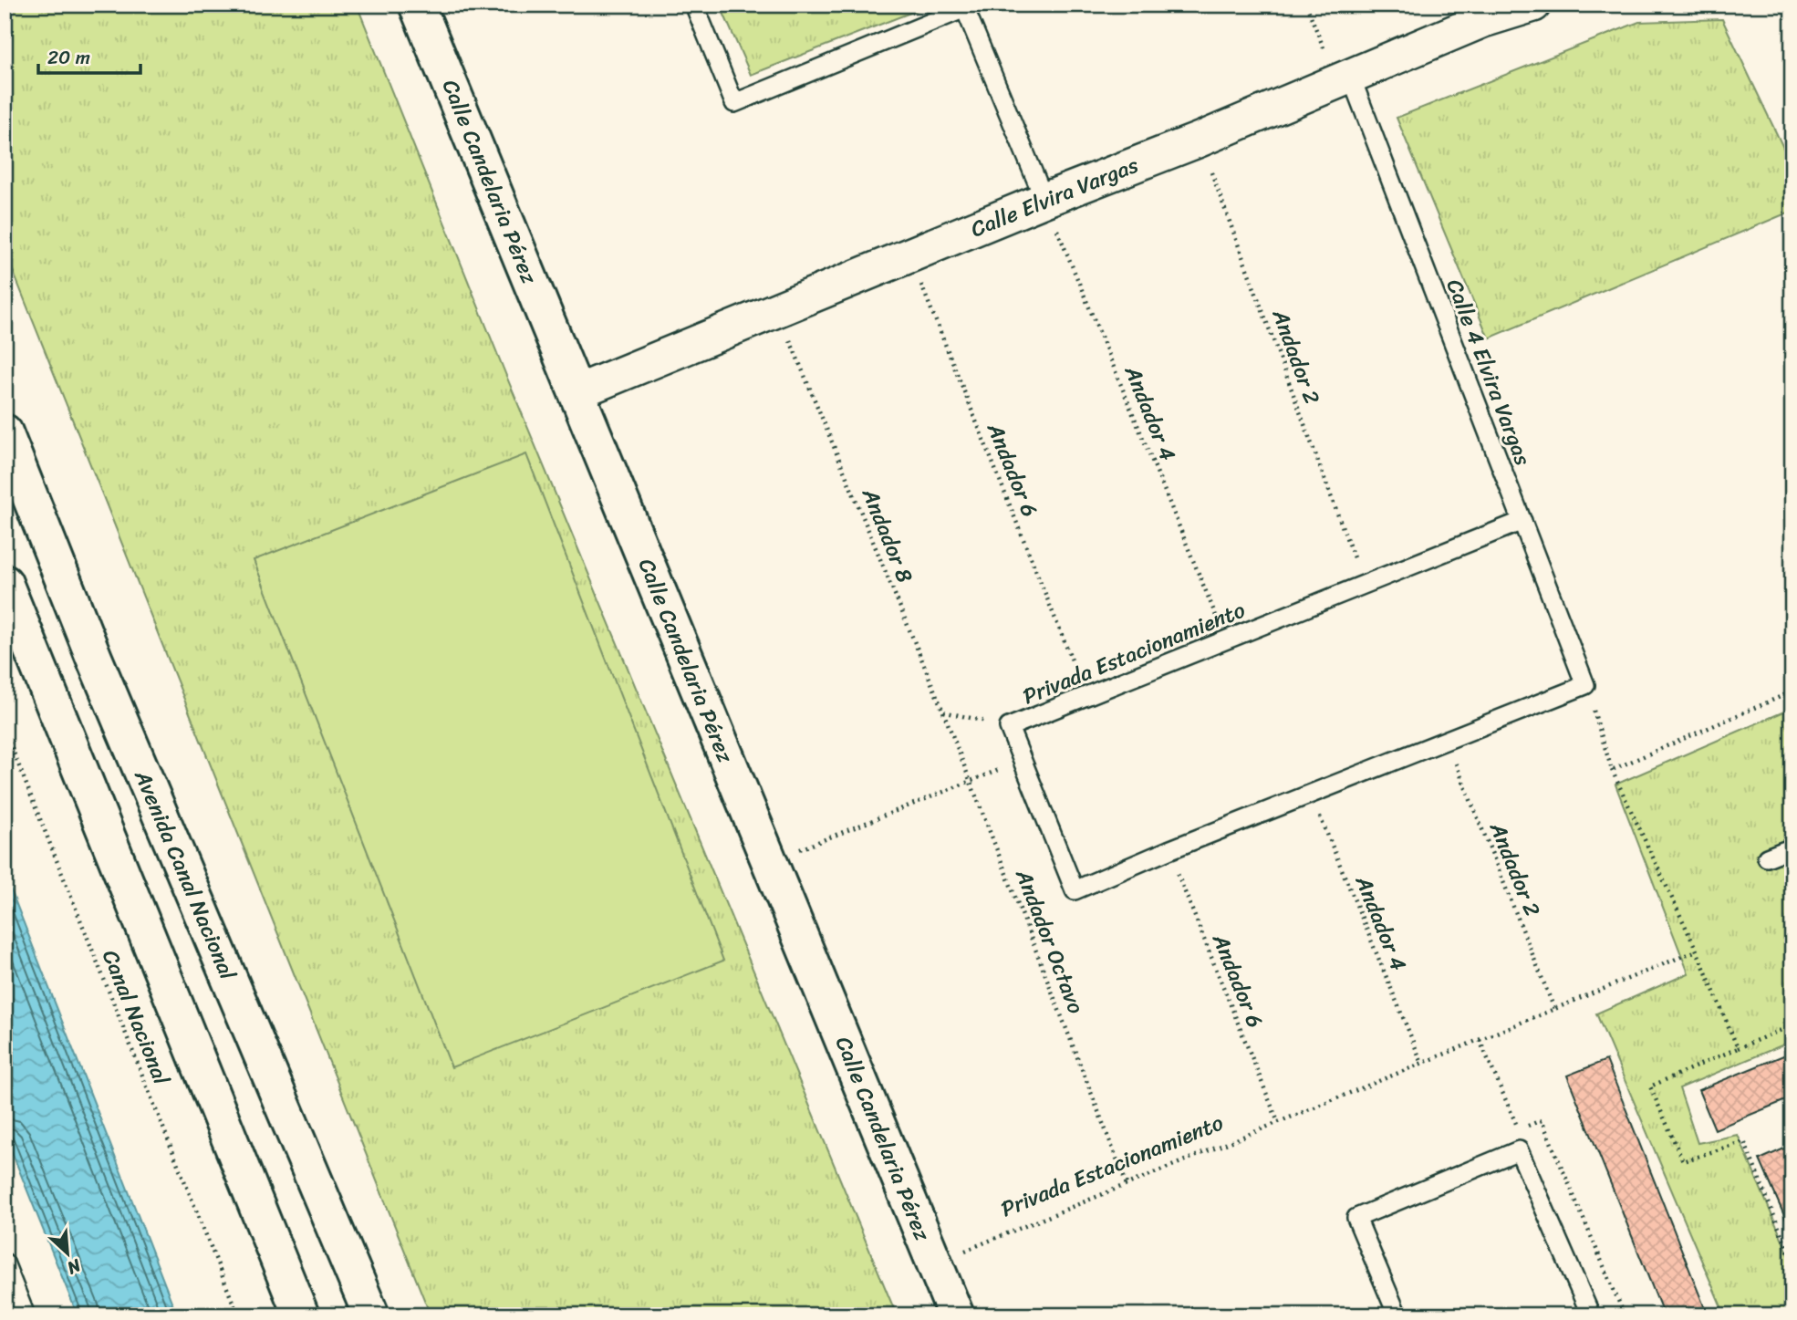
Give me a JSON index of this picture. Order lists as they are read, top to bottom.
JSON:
{
  "streets": {
    "main road": ["Calle Candelaria Pérez", "Avenida Canal Nacional"],
    "street": ["Calle Elvira Vargas"],
    "lane": ["Calle 4 Elvira Vargas", "Privada Estacionamiento"],
    "path": [
      "Andador 2",
      "Andador 4",
      "Andador 6",
      "Andador 8",
      "Andador Octavo",
      "Canal Nacional"
    ]
  },
  "crossings": [
    ["Calle Candelaria Pérez", "Calle Elvira Vargas"],
    ["Calle Candelaria Pérez", "Privada Estacionamiento"],
    ["Calle Elvira Vargas", "Andador 2"],
    ["Calle Elvira Vargas", "Calle 4 Elvira Vargas"],
    ["Calle Elvira Vargas", "Andador 4"],
    ["Calle Elvira Vargas", "Andador 6"],
    ["Calle Elvira Vargas", "Andador 8"],
    ["Andador 2", "Privada Estacionamiento"],
    ["Calle 4 Elvira Vargas", "Privada Estacionamiento"],
    ["Andador 4", "Privada Estacionamiento"],
    ["Andador 6", "Privada Estacionamiento"],
    ["Andador 8", "Andador Octavo"],
    ["Privada Estacionamiento", "Andador Octavo"]
  ],
  "scale_bar": "20 m",
  "north": "bottom right"
}
